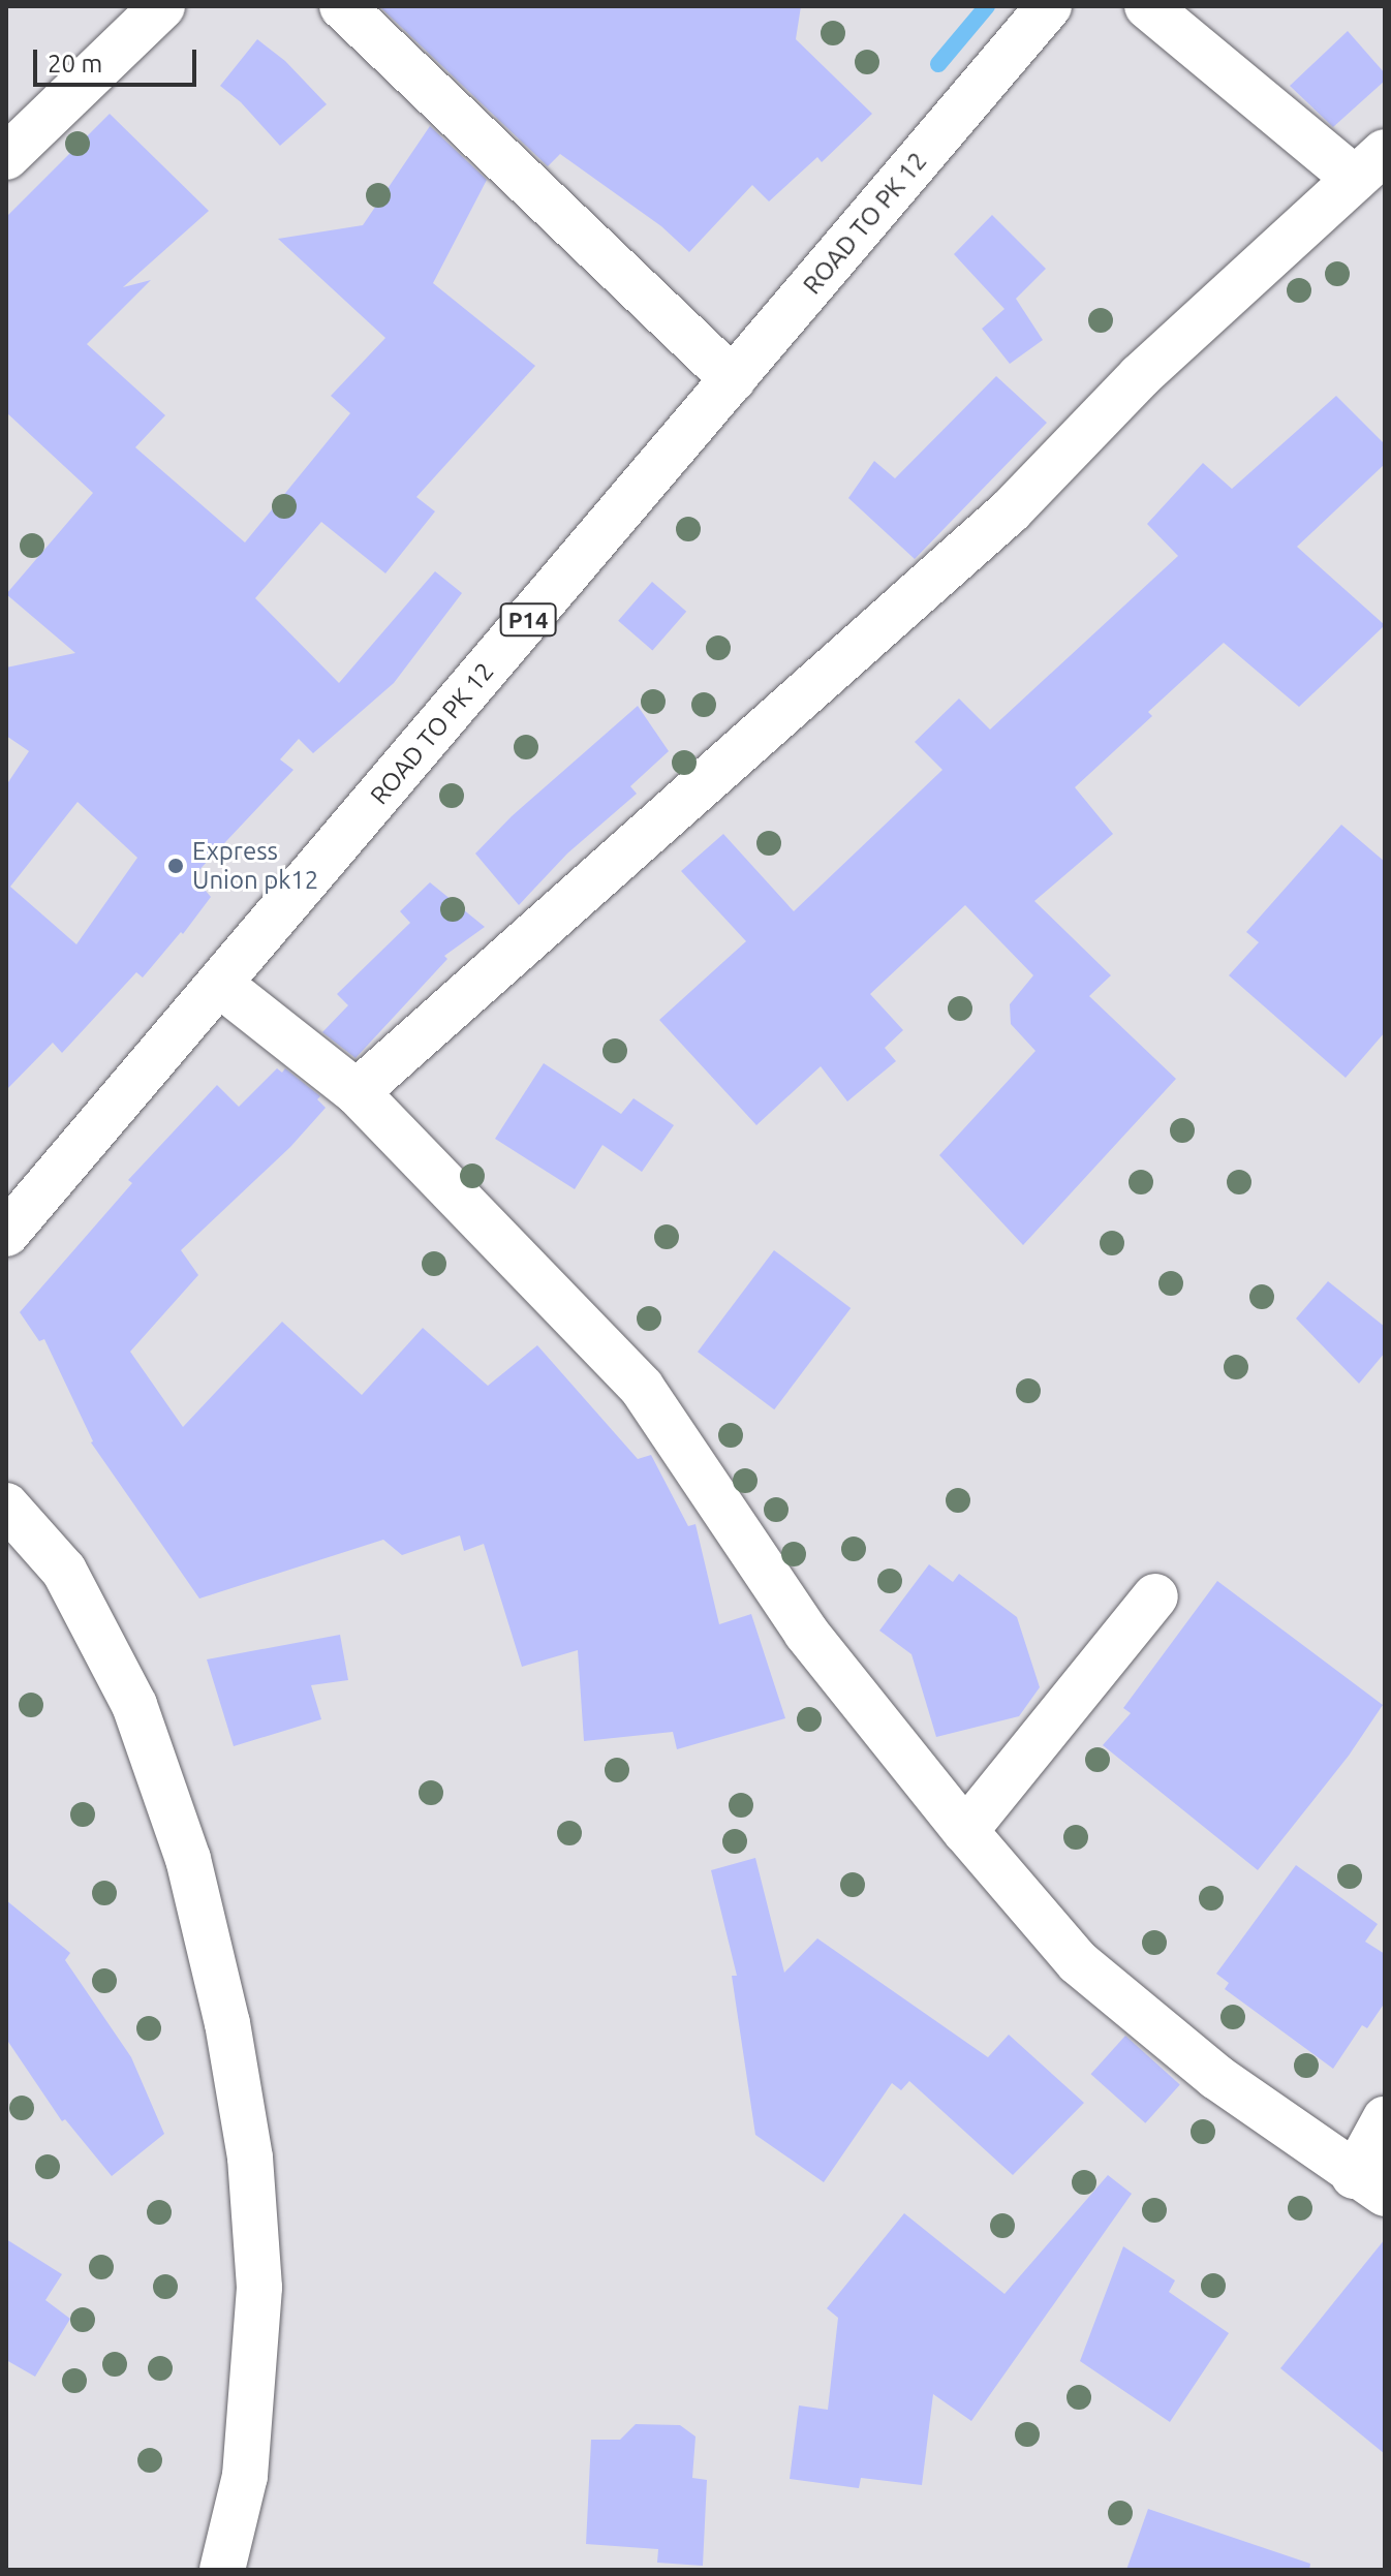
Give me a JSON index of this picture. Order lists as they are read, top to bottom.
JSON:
{
  "streets": {
    "street": ["ROAD TO PK 12", "P14"]
  },
  "places": ["Express Union pk12"],
  "scale_bar": "20 m"
}
